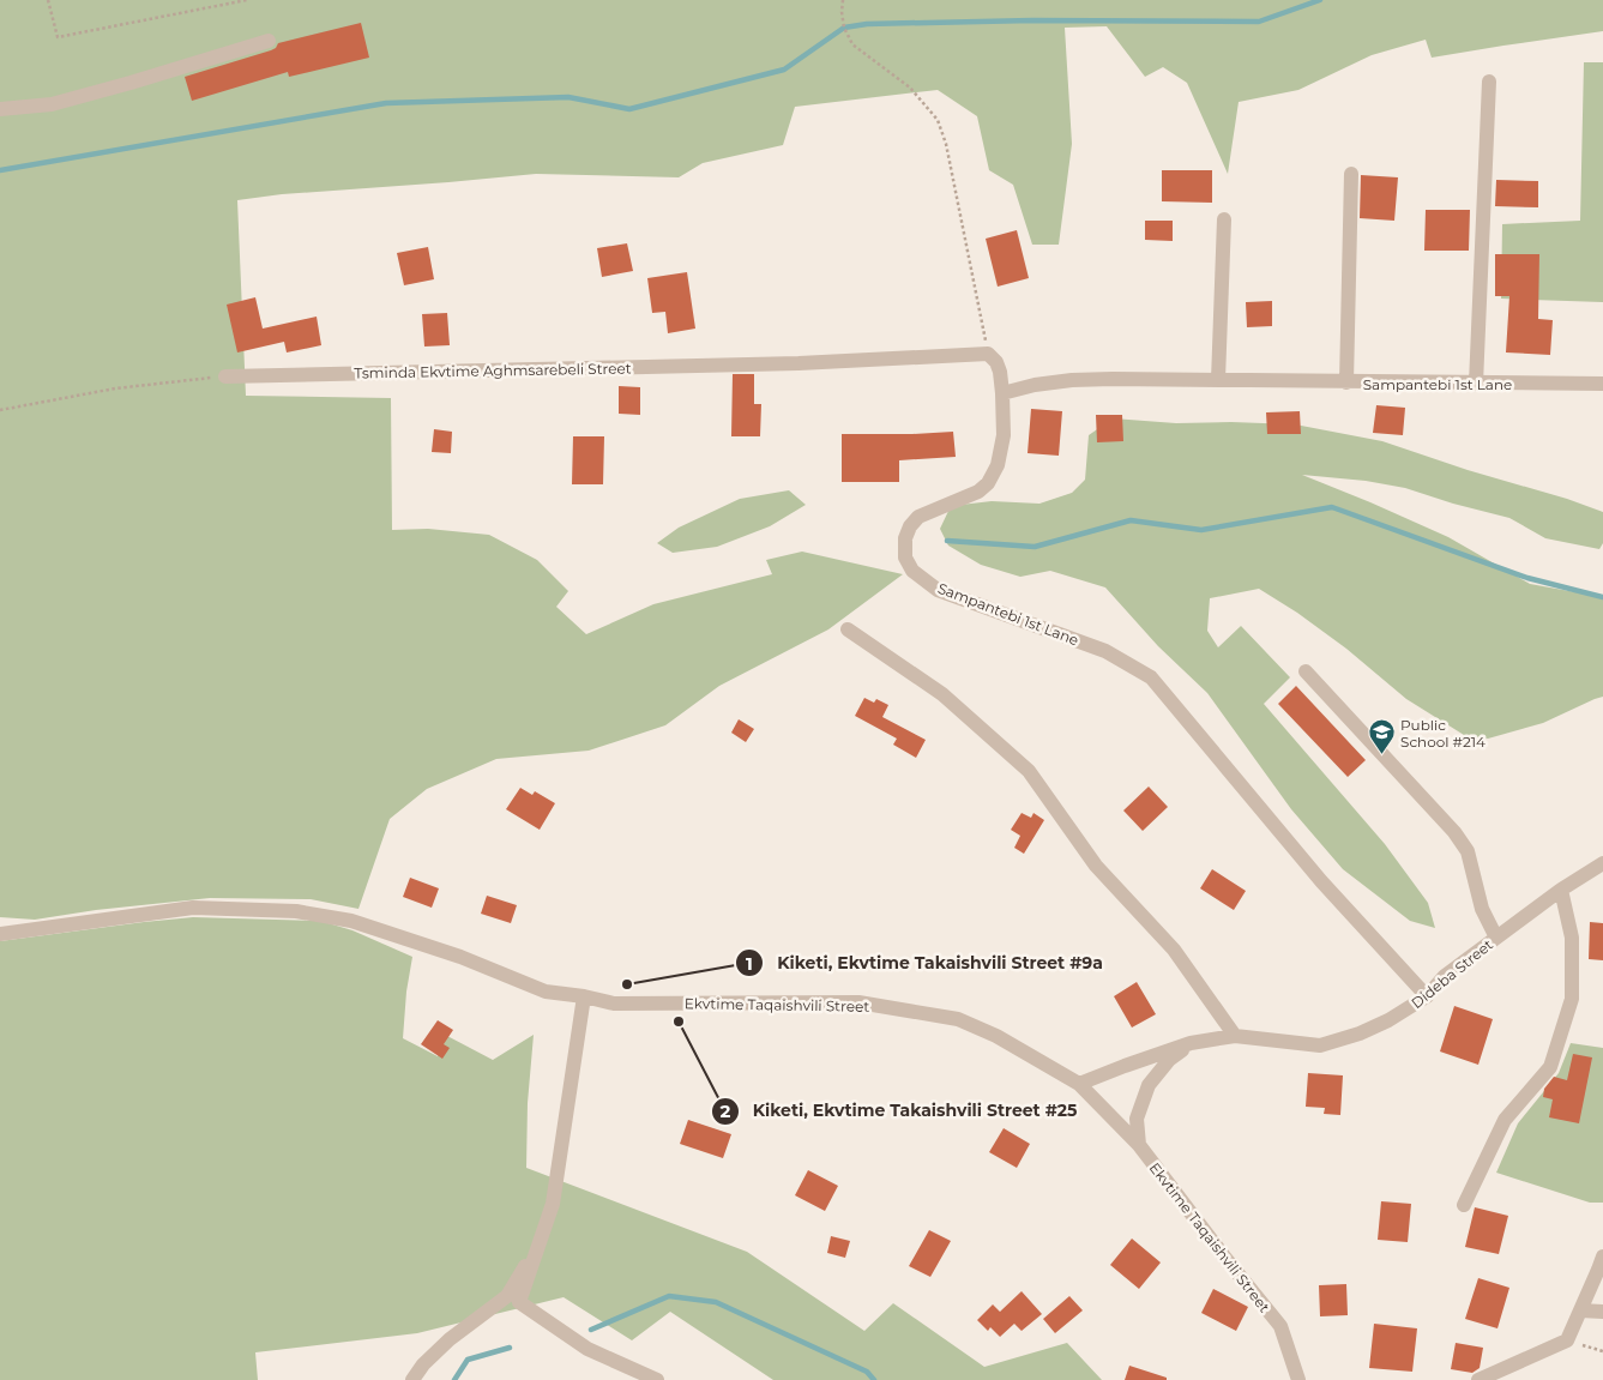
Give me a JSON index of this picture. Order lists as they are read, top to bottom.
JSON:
{
  "streets": {
    "street": [
      "Tsminda Ekvtime Aghmsarebeli Street",
      "Sampantebi 1st Lane",
      "Dideba Street",
      "Ekvtime Taqaishvili Street"
    ]
  },
  "crossings": [
    ["Sampantebi 1st Lane", "Dideba Street"],
    ["Dideba Street", "Ekvtime Taqaishvili Street"]
  ],
  "places": {
    "school or university": ["Public School #214"],
    "other": ["Kiketi, Ekvtime Takaishvili Street #9a", "Kiketi, Ekvtime Takaishvili Street #25"]
  }
}
